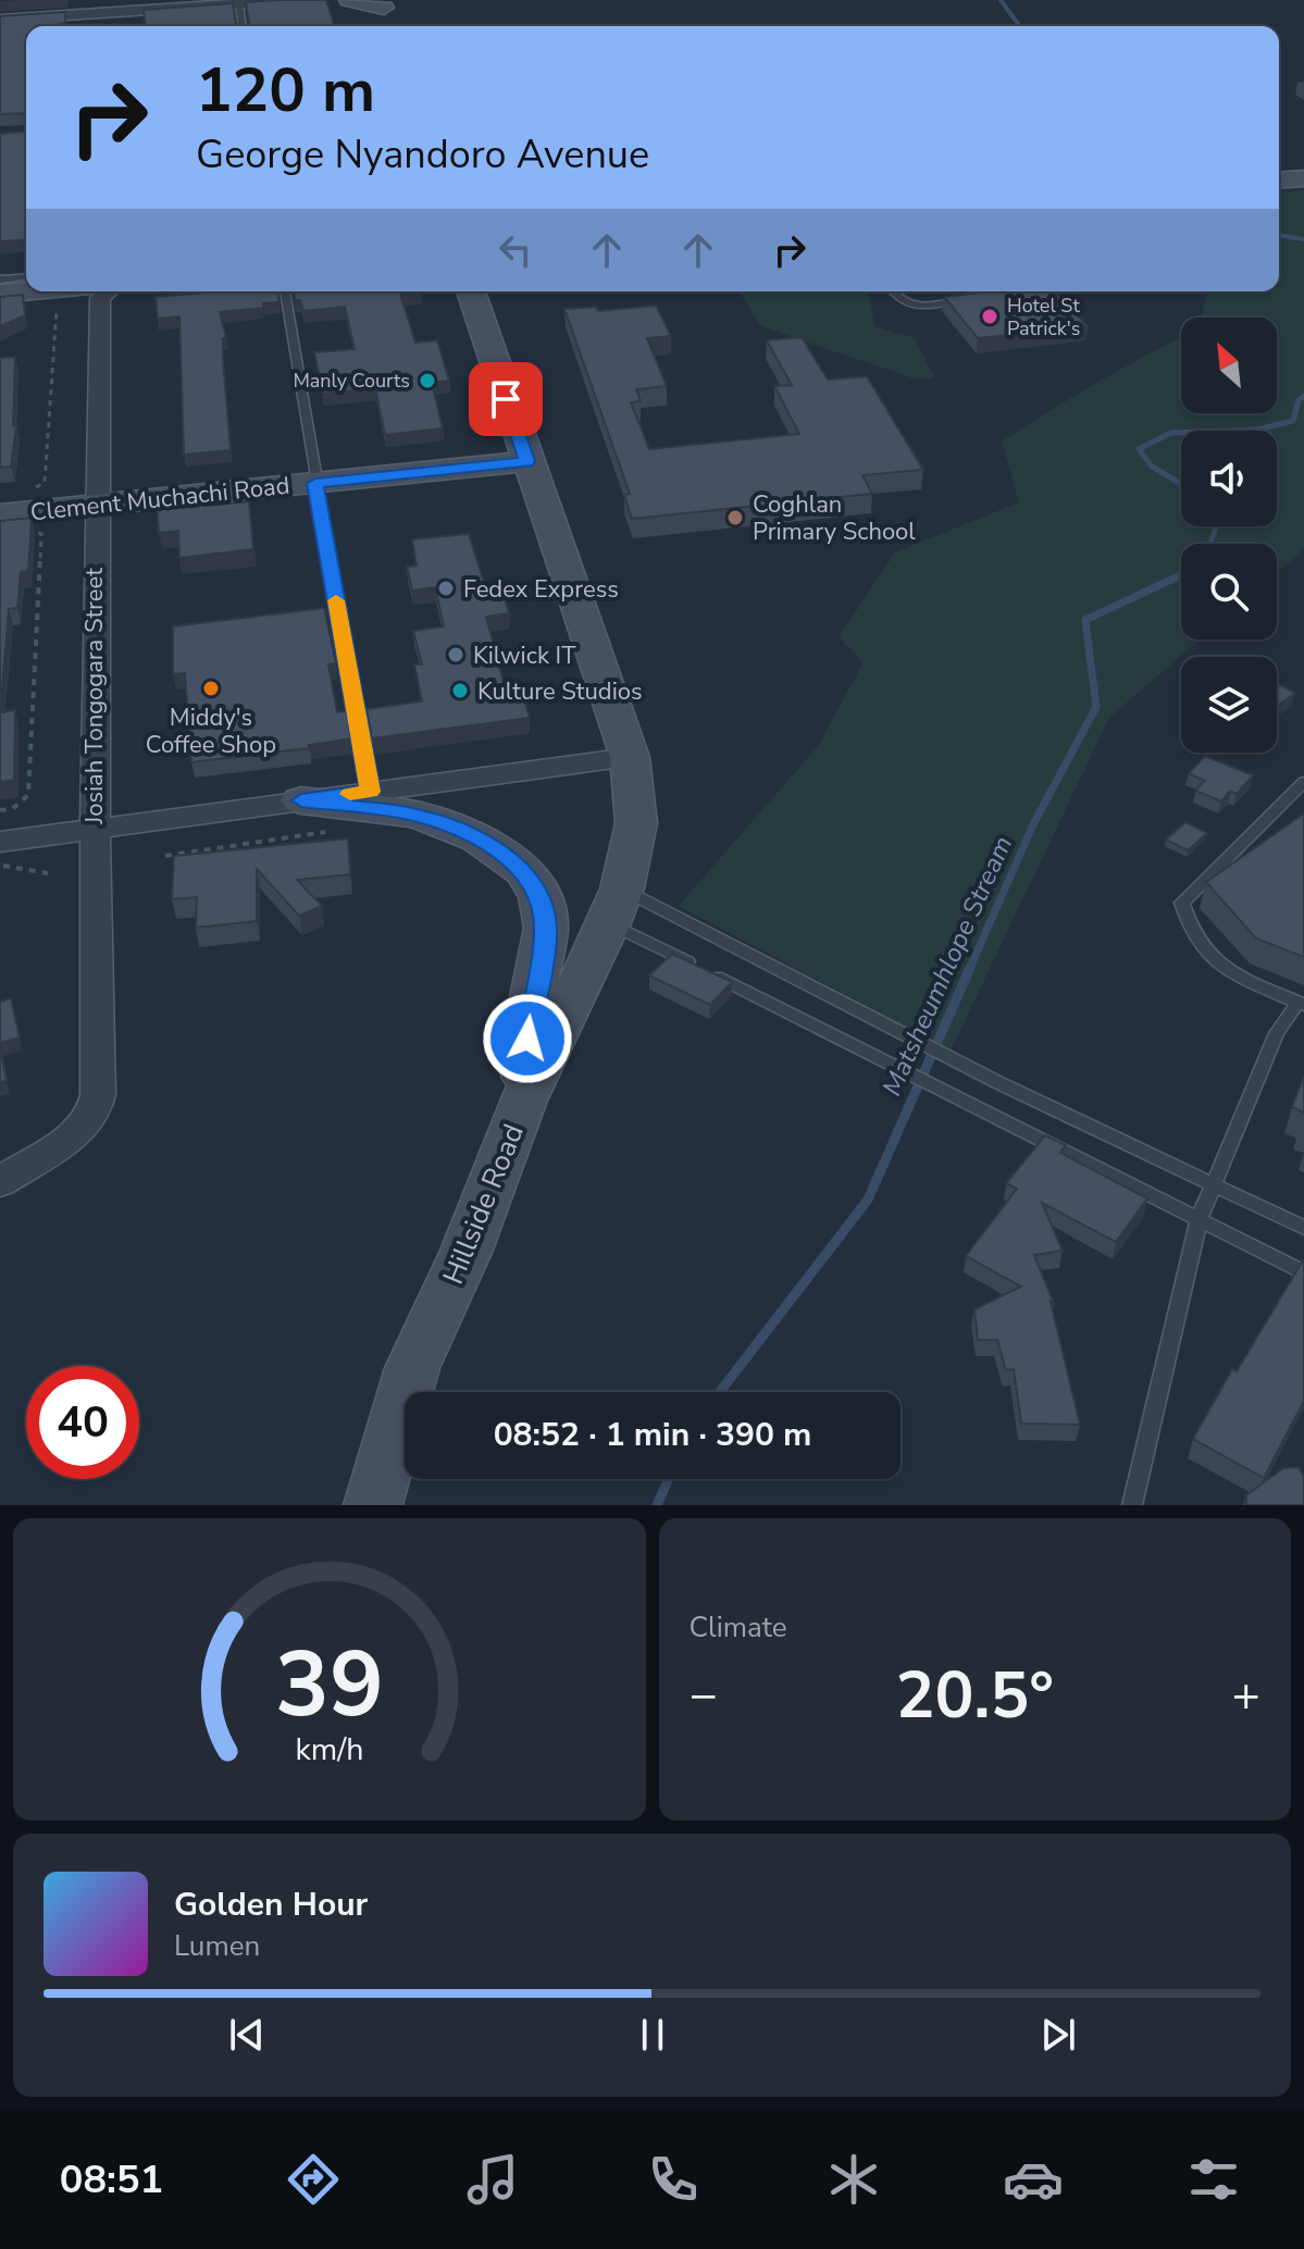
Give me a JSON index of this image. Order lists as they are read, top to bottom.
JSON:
{
  "streets": {
    "street": ["Clement Muchachi Road", "Josiah Tongogara Street", "Hillside Road"]
  },
  "crossings": [
    ["Clement Muchachi Road", "Josiah Tongogara Street"],
    ["Clement Muchachi Road", "Hillside Road"]
  ],
  "water": ["Matsheumhlope Stream"],
  "places": [
    "Hotel St Patrick's",
    "Manly Courts",
    "Coghlan Primary School",
    "Fedex Express",
    "Kilwick IT",
    "Middy's Coffee Shop",
    "Kulture Studios"
  ],
  "north": "top left",
  "page": {
    "turn": ["120 m", "George Nyandoro Avenue"],
    "limit": "40",
    "trip": "08:52 · 1 min · 390 m",
    "tile": "Climate",
    "heat": ["−", "20.5°", "+"],
    "song": ["Golden Hour", "Lumen"],
    "tabs": "08:51",
    "gauge": ["39", "km/h"]
  }
}
